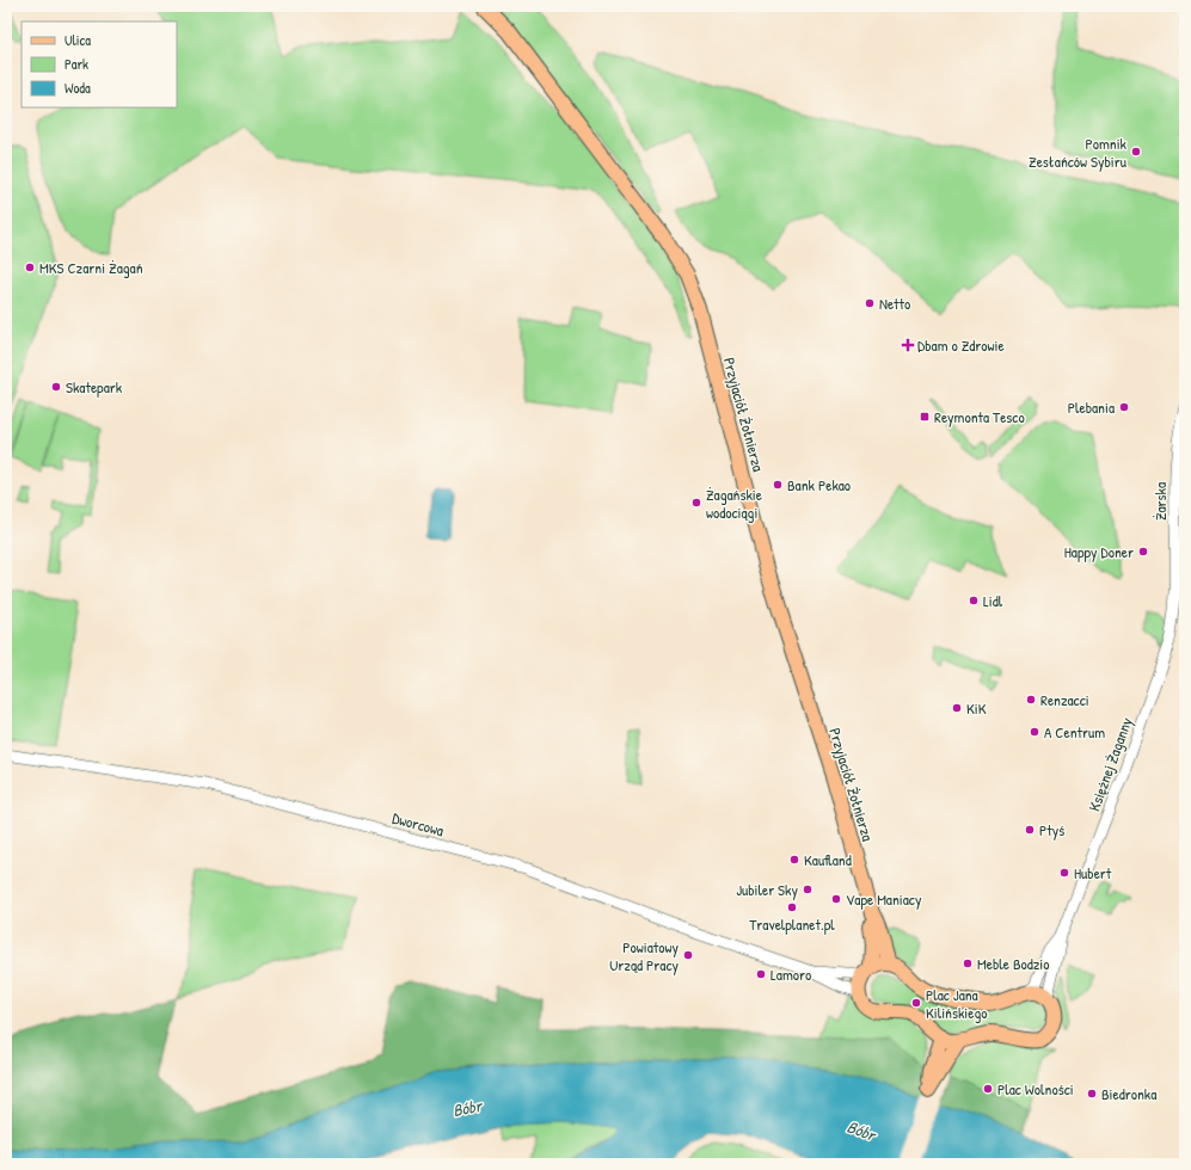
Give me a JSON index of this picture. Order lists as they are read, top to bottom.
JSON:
{
  "streets": {
    "main road": ["Przyjaciół Żołnierza"],
    "street": ["Żarska", "Księżnej Żaganny", "Dworcowa"]
  },
  "crossings": [
    ["Przyjaciół Żołnierza", "Dworcowa"],
    ["Żarska", "Księżnej Żaganny"]
  ],
  "water": ["Bóbr"],
  "places": {
    "other": [
      "Pomnik Zesłańców Sybiru",
      "MKS Czarni Żagań",
      "Netto",
      "Skatepark",
      "Plebania",
      "Bank Pekao",
      "Żagańskie wodociągi",
      "Happy Doner",
      "Lidl",
      "Renzacci",
      "KiK",
      "A Centrum",
      "Ptyś",
      "Kaufland",
      "Hubert",
      "Jubiler Sky",
      "Vape Maniacy",
      "Travelplanet.pl",
      "Powiatowy Urząd Pracy",
      "Meble Bodzio",
      "Lamoro",
      "Plac Jana Kilińskiego",
      "Plac Wolności",
      "Biedronka"
    ],
    "health": ["Dbam o Zdrowie"],
    "transit": ["Reymonta Tesco"]
  },
  "legend": ["Ulica", "Park", "Woda"]
}
